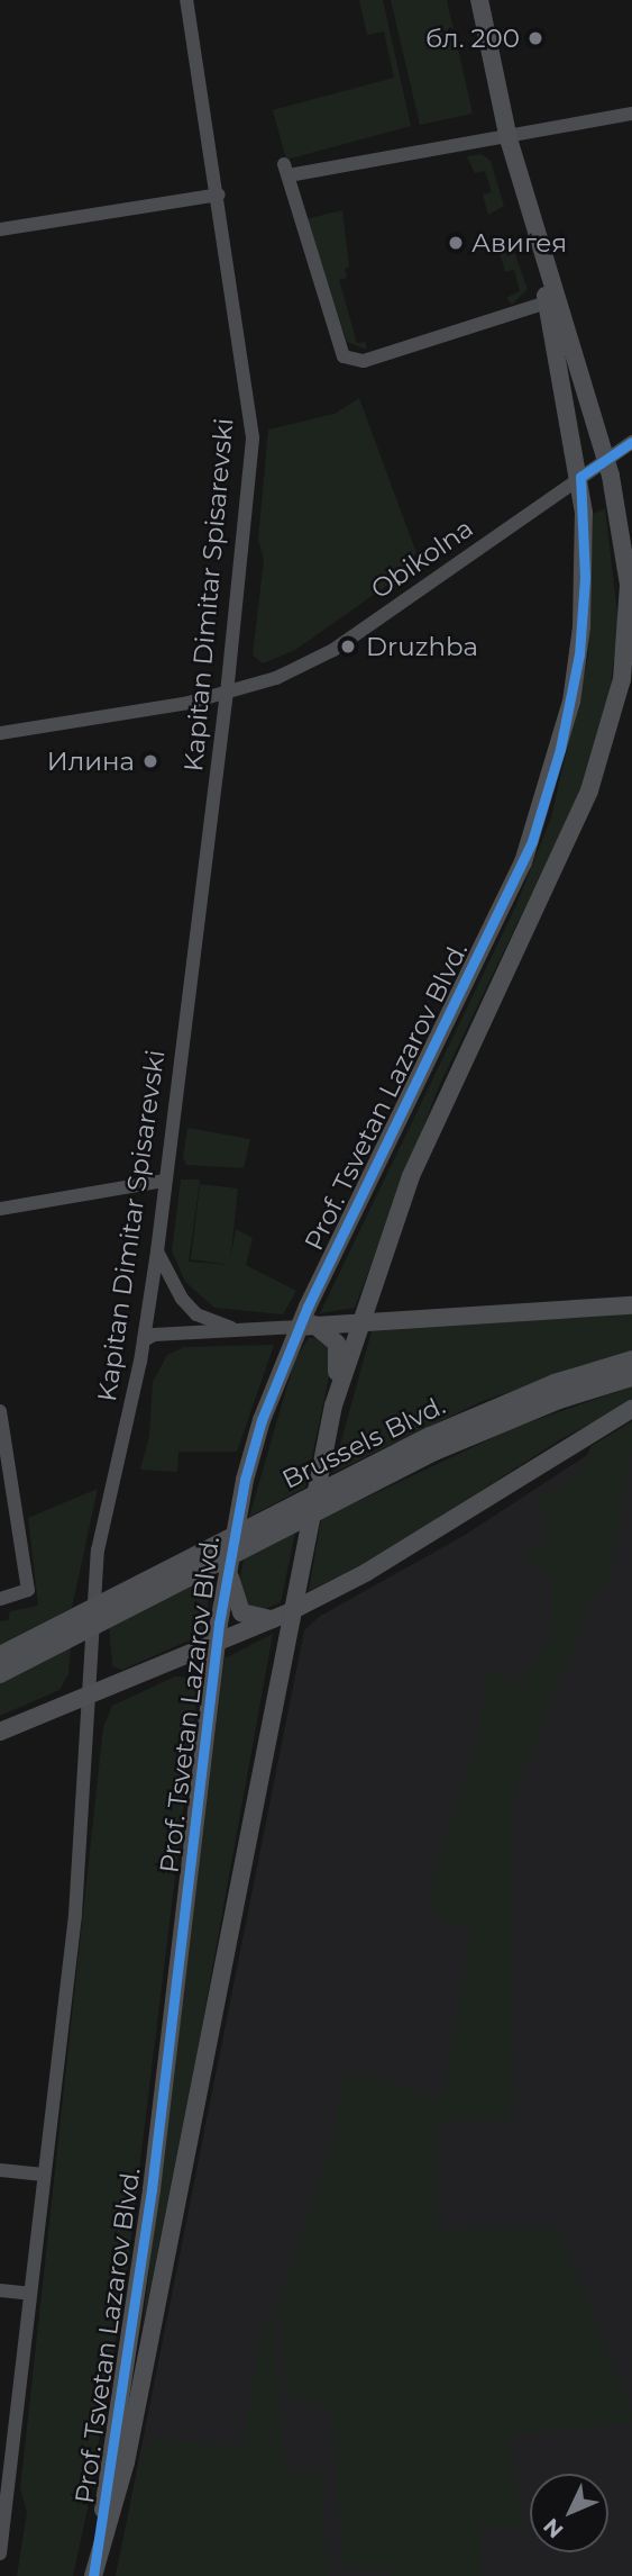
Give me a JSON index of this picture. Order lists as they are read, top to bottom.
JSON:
{
  "streets": {
    "main road": ["Prof. Tsvetan Lazarov Blvd.", "Brussels Blvd."],
    "street": ["Obikolna", "Kapitan Dimitar Spisarevski"]
  },
  "crossings": [
    ["Obikolna", "Kapitan Dimitar Spisarevski"],
    ["Obikolna", "Prof. Tsvetan Lazarov Blvd."]
  ],
  "places": [
    "бл. 200",
    "Авигея",
    "Druzhba",
    "Илина"
  ],
  "north": "bottom left"
}
